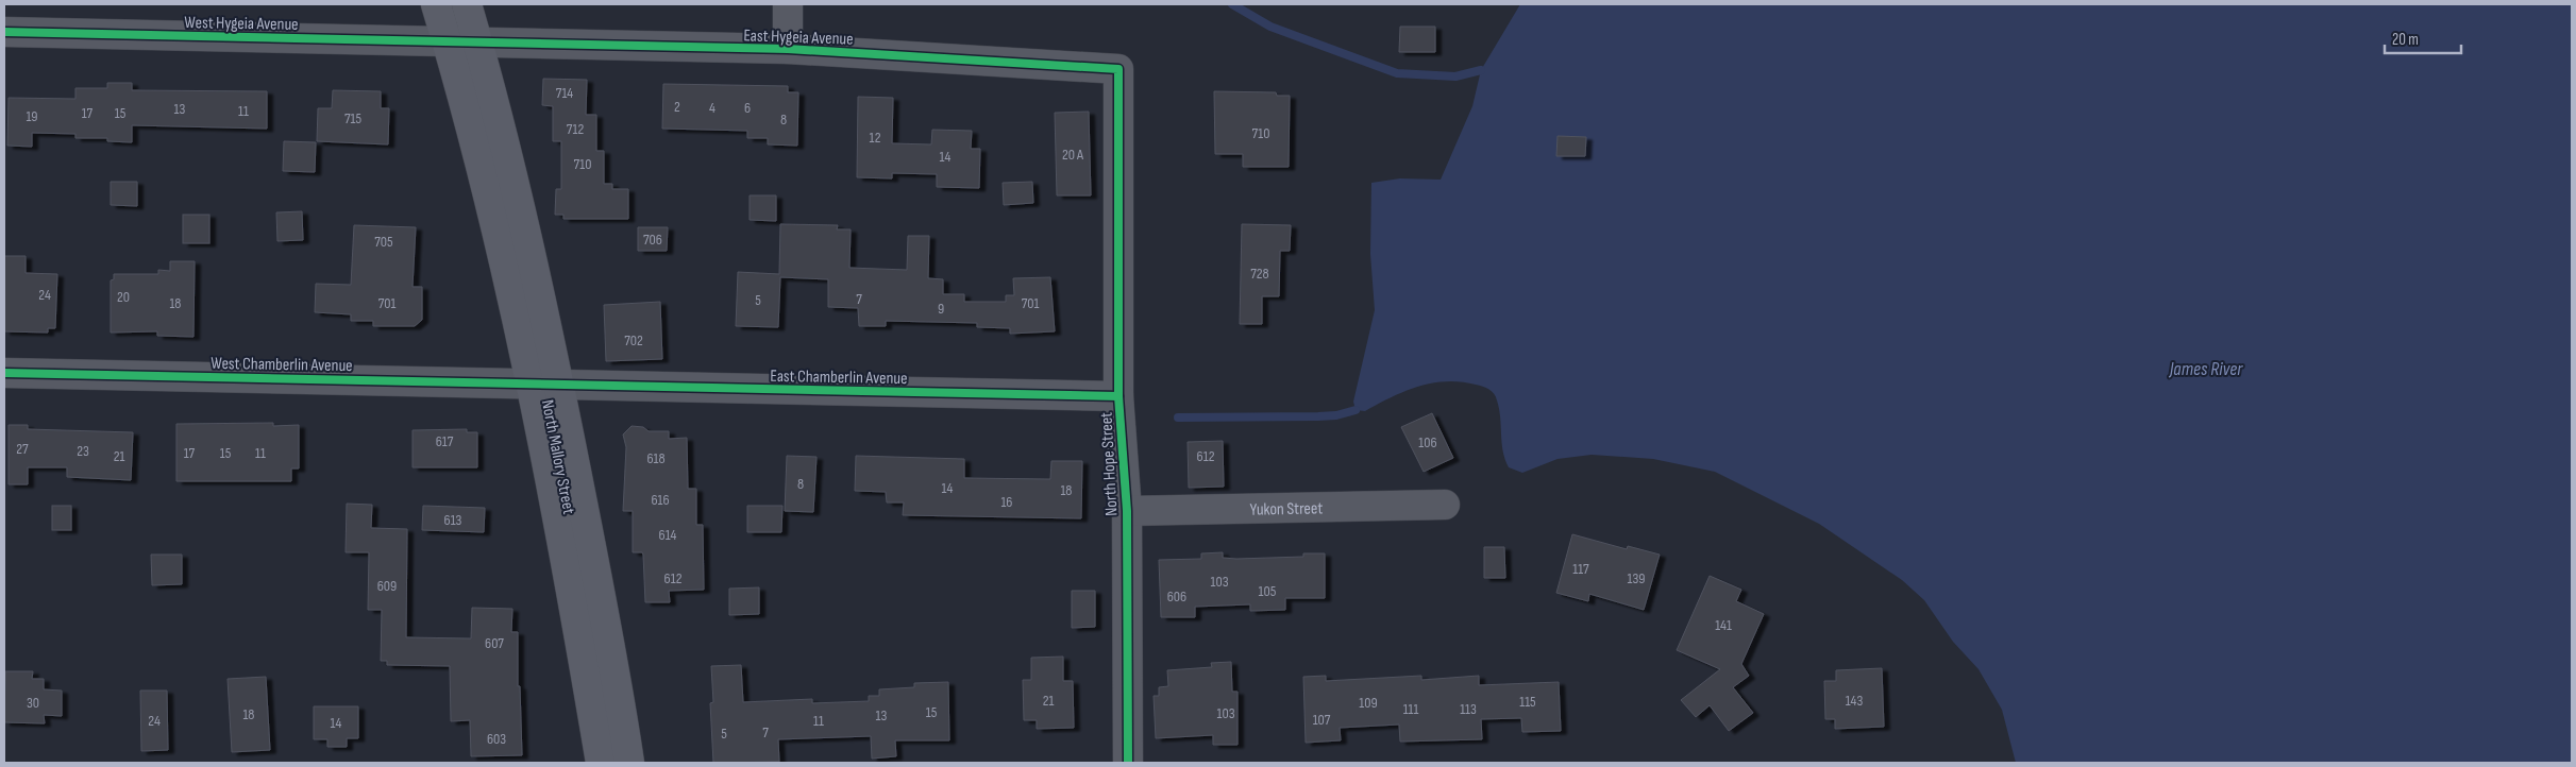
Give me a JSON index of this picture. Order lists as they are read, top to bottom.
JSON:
{
  "streets": {
    "main road": ["North Mallory Street"],
    "street": [
      "West Hygeia Avenue",
      "East Hygeia Avenue",
      "West Chamberlin Avenue",
      "East Chamberlin Avenue",
      "North Hope Street",
      "Yukon Street"
    ]
  },
  "crossings": [
    ["West Hygeia Avenue", "East Hygeia Avenue"],
    ["West Hygeia Avenue", "North Mallory Street"],
    ["East Hygeia Avenue", "North Mallory Street"],
    ["East Hygeia Avenue", "North Hope Street"],
    ["West Chamberlin Avenue", "East Chamberlin Avenue"],
    ["West Chamberlin Avenue", "North Mallory Street"],
    ["East Chamberlin Avenue", "North Mallory Street"],
    ["East Chamberlin Avenue", "North Hope Street"],
    ["North Hope Street", "Yukon Street"]
  ],
  "water": ["James River"],
  "house_numbers": [
    "714",
    "2",
    "4",
    "6",
    "13",
    "11",
    "17",
    "15",
    "19",
    "715",
    "8",
    "712",
    "710",
    "12",
    "20 A",
    "14",
    "710",
    "706",
    "705",
    "728",
    "24",
    "20",
    "7",
    "5",
    "18",
    "701",
    "701",
    "9",
    "702",
    "617",
    "106",
    "27",
    "23",
    "17",
    "15",
    "11",
    "21",
    "612",
    "618",
    "8",
    "14",
    "18",
    "616",
    "16",
    "613",
    "614",
    "117",
    "612",
    "139",
    "103",
    "609",
    "105",
    "606",
    "141",
    "607",
    "21",
    "143",
    "115",
    "30",
    "109",
    "111",
    "113",
    "15",
    "103",
    "18",
    "13",
    "107",
    "24",
    "11",
    "14",
    "7",
    "5",
    "603"
  ],
  "scale_bar": "20 m"
}
